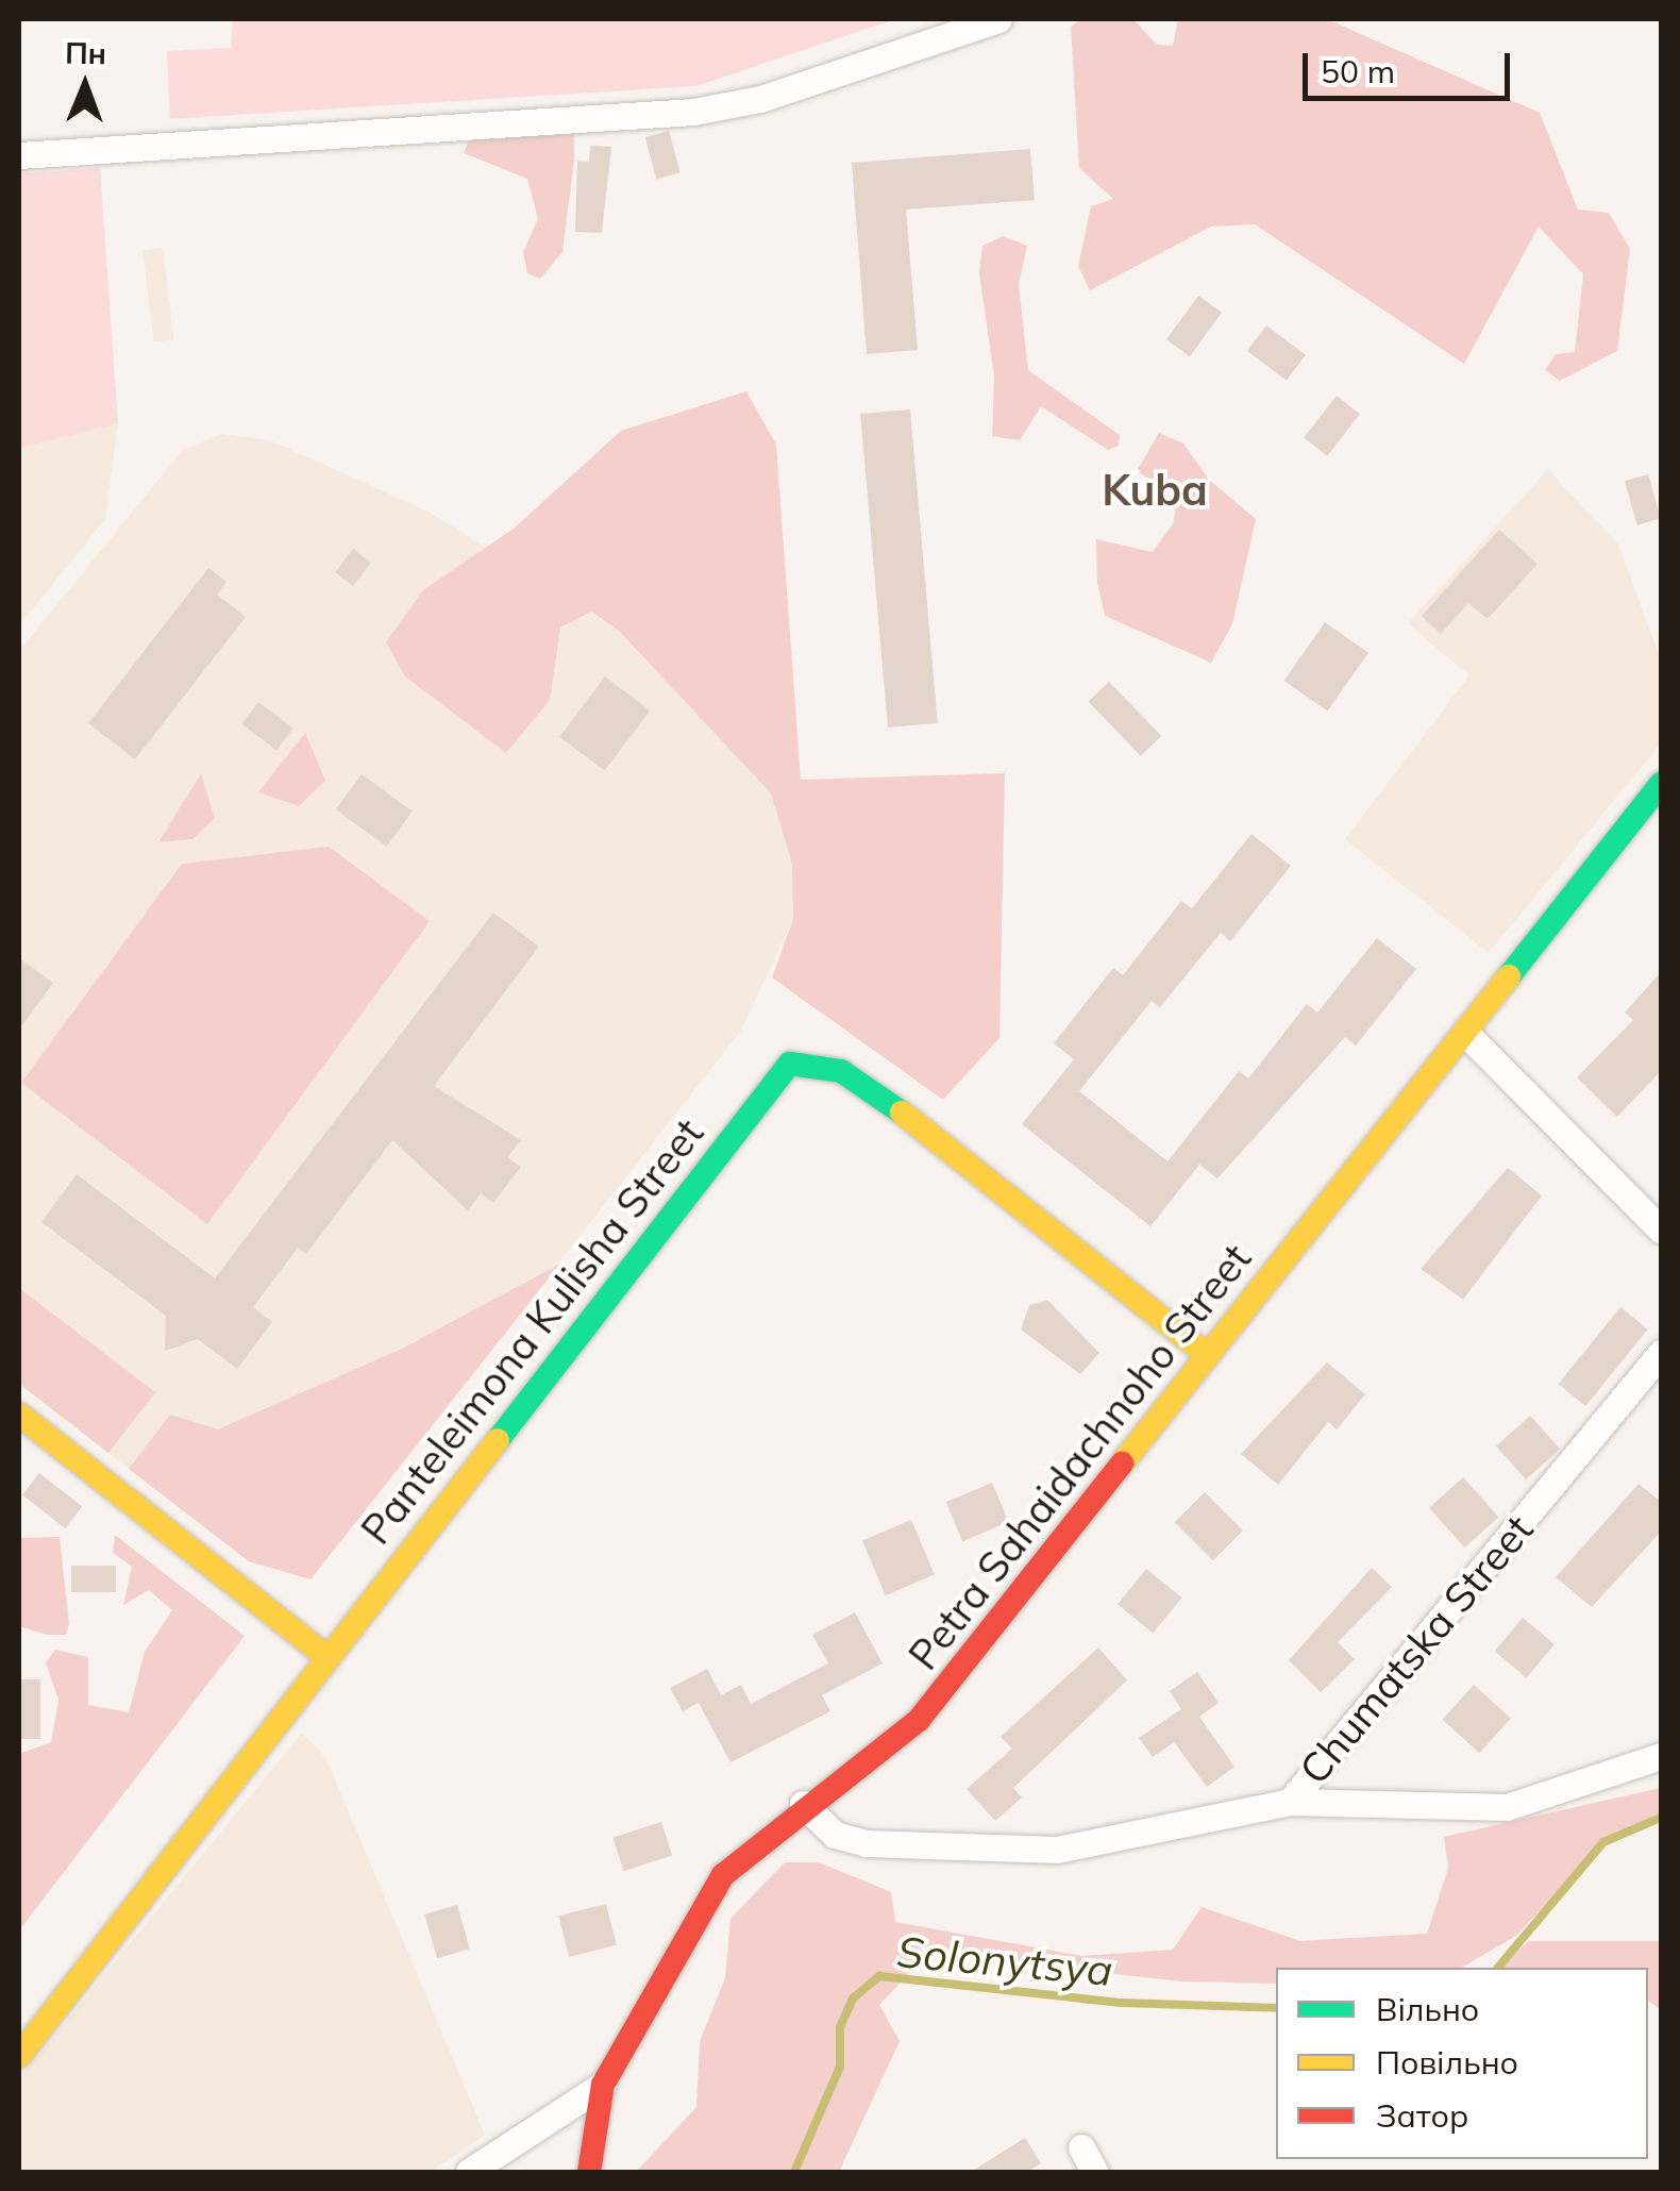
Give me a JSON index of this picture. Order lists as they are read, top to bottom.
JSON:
{
  "streets": {
    "street": ["Panteleimona Kulisha Street", "Petra Sahaidachnoho Street", "Chumatska Street"]
  },
  "crossings": [
    ["Panteleimona Kulisha Street", "Petra Sahaidachnoho Street"],
    ["Petra Sahaidachnoho Street", "Chumatska Street"]
  ],
  "districts": ["Kuba"],
  "water": ["Solonytsya"],
  "legend": ["Вільно", "Повільно", "Затор"],
  "scale_bar": "50 m",
  "north": "top"
}
